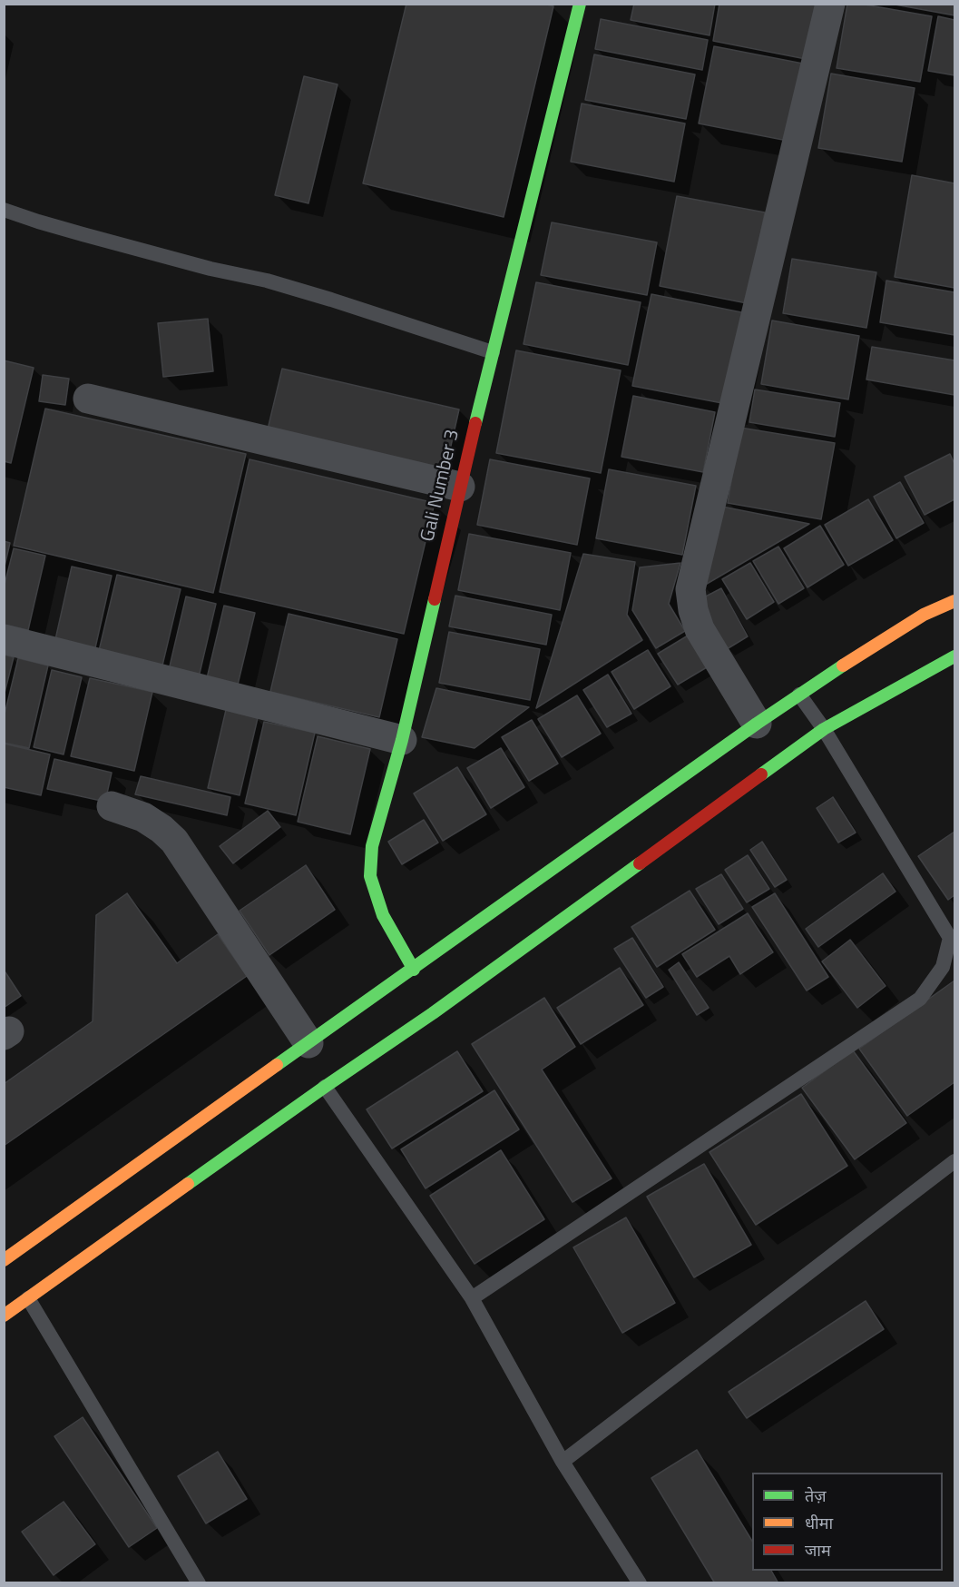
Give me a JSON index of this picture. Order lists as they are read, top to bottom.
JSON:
{
  "streets": {
    "main road": ["Gali Number 3"]
  },
  "legend": ["तेज़", "धीमा", "जाम"]
}
